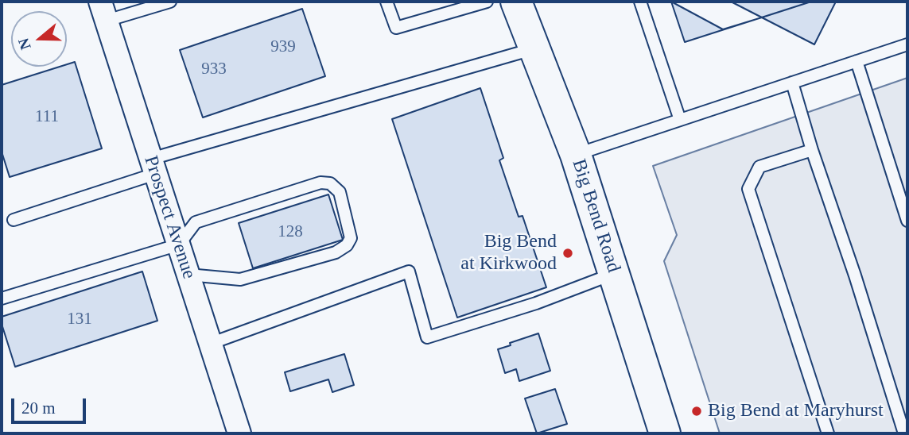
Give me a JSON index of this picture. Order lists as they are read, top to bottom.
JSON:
{
  "streets": {
    "main road": ["Big Bend Road"],
    "street": ["Prospect Avenue"]
  },
  "places": ["Big Bend at Kirkwood", "Big Bend at Maryhurst"],
  "house_numbers": [
    "939",
    "933",
    "111",
    "128",
    "131"
  ],
  "scale_bar": "20 m",
  "north": "left"
}
